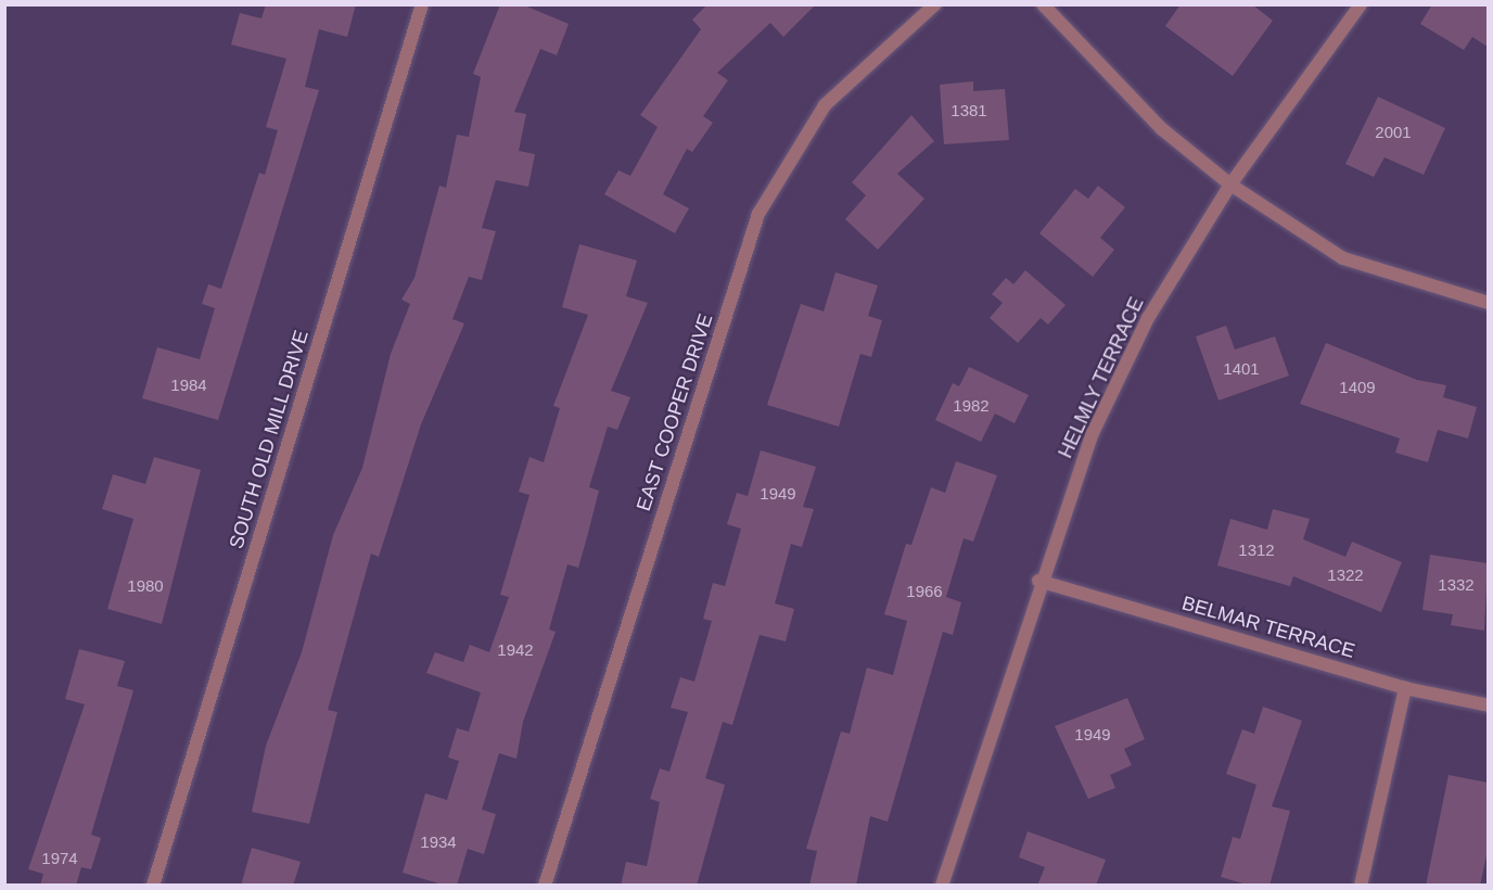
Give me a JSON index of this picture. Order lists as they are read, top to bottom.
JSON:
{
  "streets": {
    "street": [
      "HELMLY TERRACE",
      "EAST COOPER DRIVE",
      "SOUTH OLD MILL DRIVE",
      "BELMAR TERRACE"
    ]
  },
  "crossings": [
    ["HELMLY TERRACE", "BELMAR TERRACE"]
  ],
  "house_numbers": [
    "1381",
    "2001",
    "1401",
    "1984",
    "1409",
    "1982",
    "1949",
    "1312",
    "1322",
    "1332",
    "1980",
    "1966",
    "1942",
    "1949",
    "1934",
    "1974"
  ]
}
